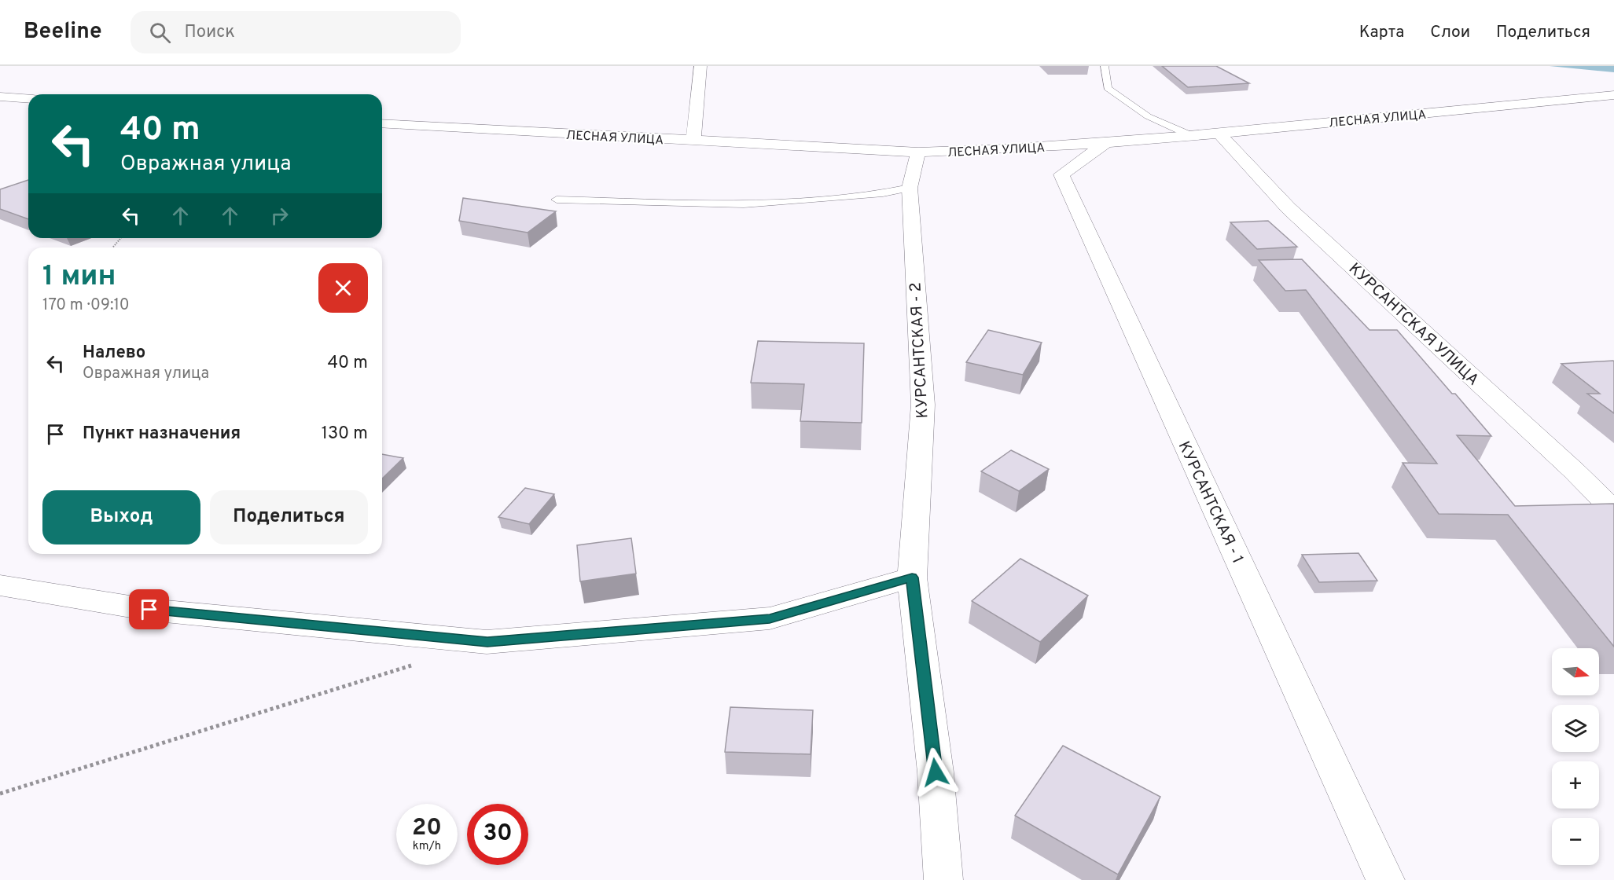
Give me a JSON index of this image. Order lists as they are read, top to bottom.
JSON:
{
  "streets": {
    "street": [
      "ЛЕСНАЯ УЛИЦА",
      "КУРСАНТСКАЯ УЛИЦА",
      "КУРСАНТСКАЯ - 2",
      "КУРСАНТСКАЯ - 1"
    ]
  },
  "crossings": [
    ["ЛЕСНАЯ УЛИЦА", "КУРСАНТСКАЯ УЛИЦА"],
    ["ЛЕСНАЯ УЛИЦА", "КУРСАНТСКАЯ - 2"],
    ["ЛЕСНАЯ УЛИЦА", "КУРСАНТСКАЯ - 1"]
  ],
  "north": "right",
  "page": {
    "header": "Beeline",
    "search": "Поиск",
    "nav": ["Карта", "Слои", "Поделиться"],
    "turn": ["40 m", "Овражная улица"],
    "heading": ["1 мин", "170 m · 09:10"],
    "list": [
      {
        "name": "Налево",
        "note": "Овражная улица",
        "value": "40 m"
      },
      {
        "name": "Пункт назначения",
        "value": "130 m"
      }
    ],
    "buttons": ["Выход", "Поделиться"],
    "map_buttons": ["+", "−"],
    "speed": "20 km/h",
    "limit": "30"
  }
}
